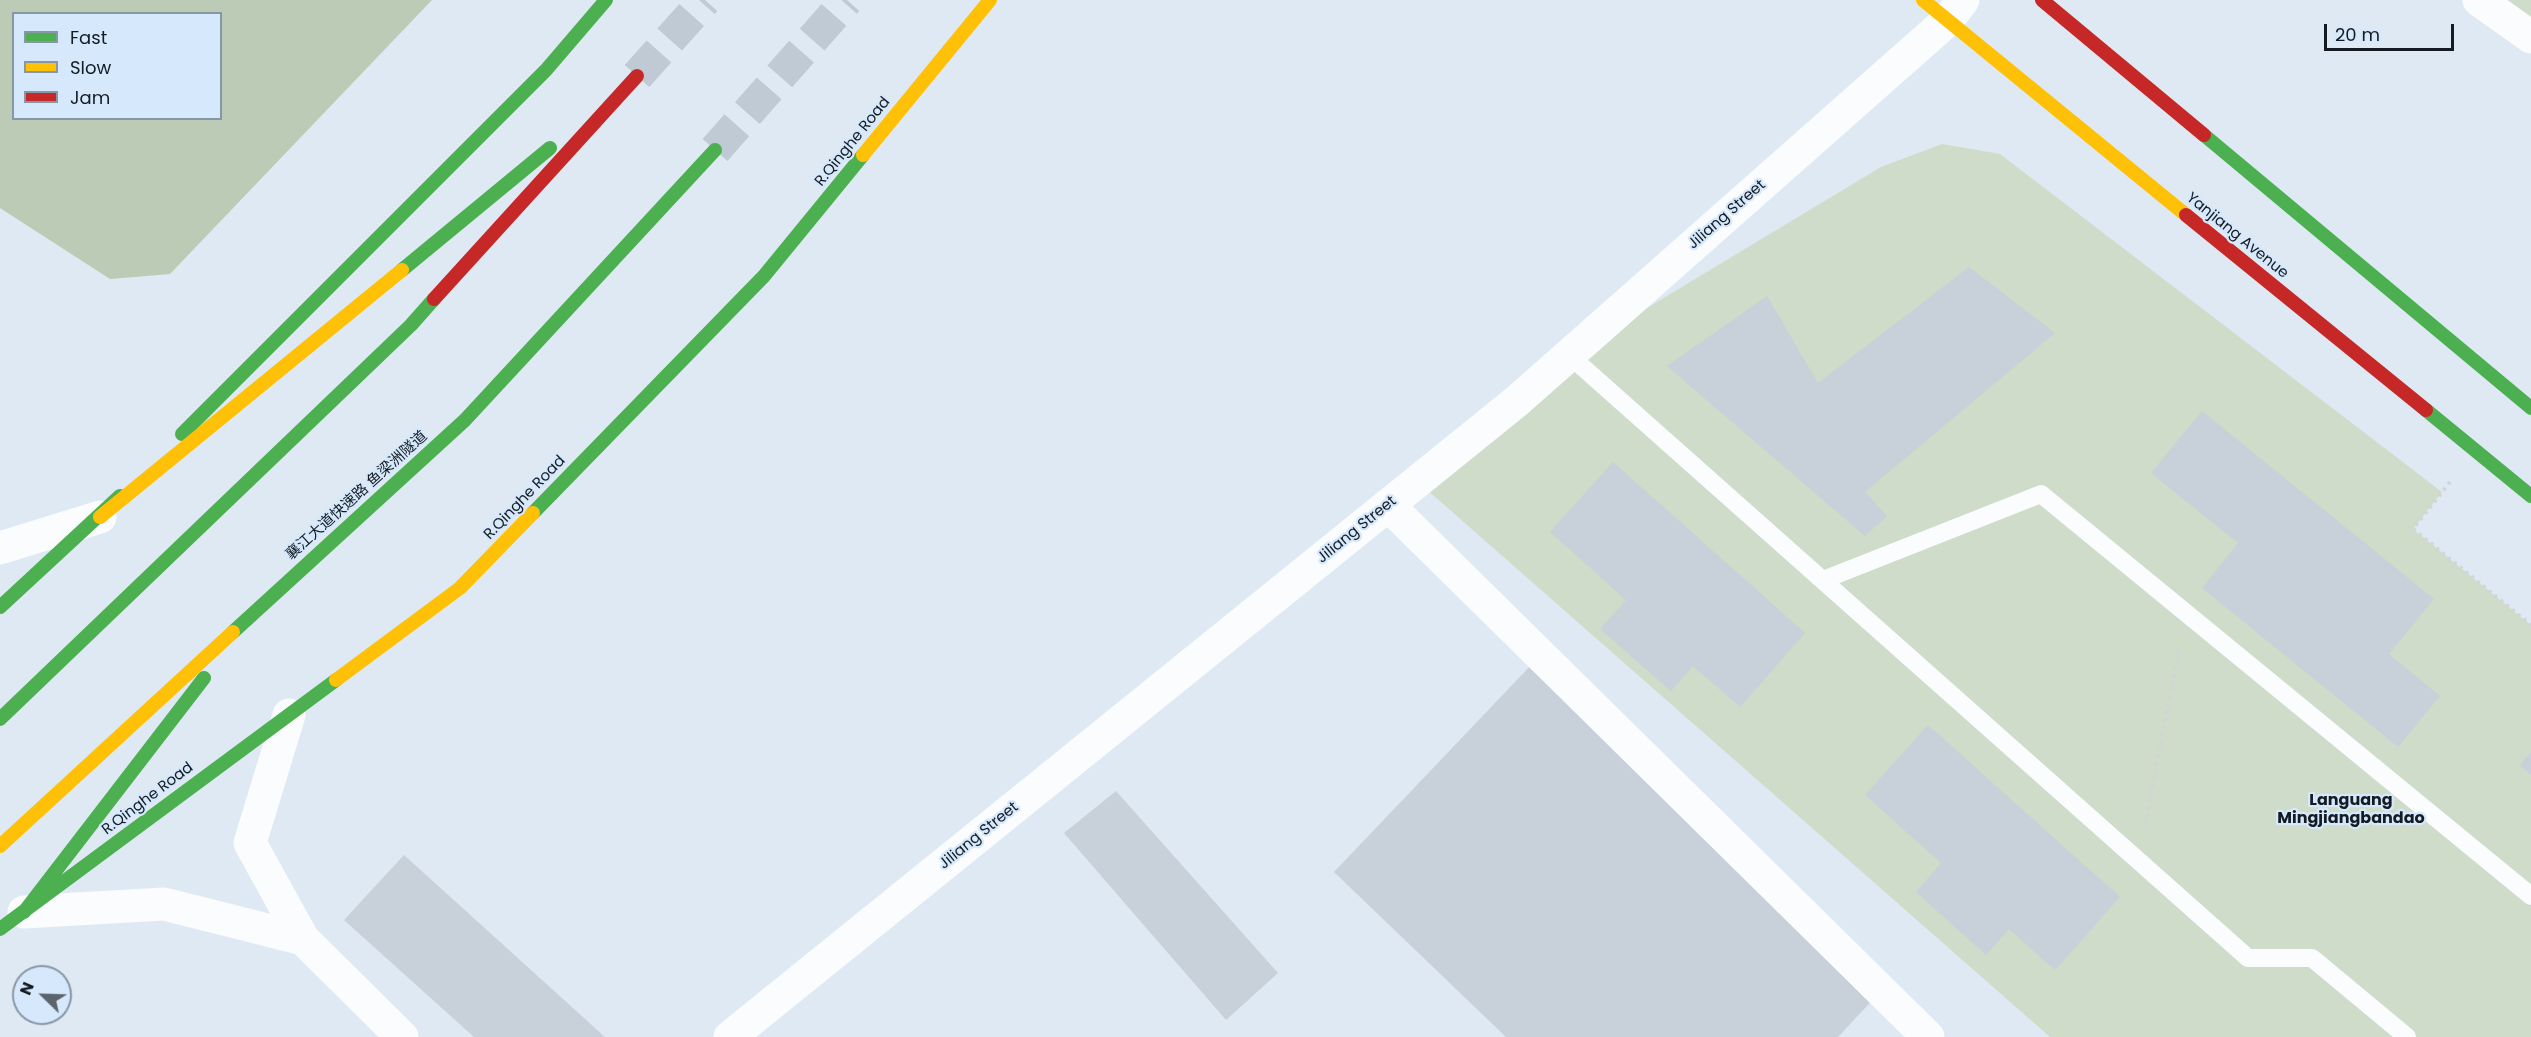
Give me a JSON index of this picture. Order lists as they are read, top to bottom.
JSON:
{
  "streets": {
    "main road": ["R.Qinghe Road", "Yanjiang Avenue", "襄江大道快速路 鱼梁洲隧道"],
    "street": ["Jiliang Street"]
  },
  "crossings": [
    ["Jiliang Street", "Yanjiang Avenue"]
  ],
  "districts": ["Languang Mingjiangbandao"],
  "legend": ["Fast", "Slow", "Jam"],
  "scale_bar": "20 m",
  "north": "top left"
}
